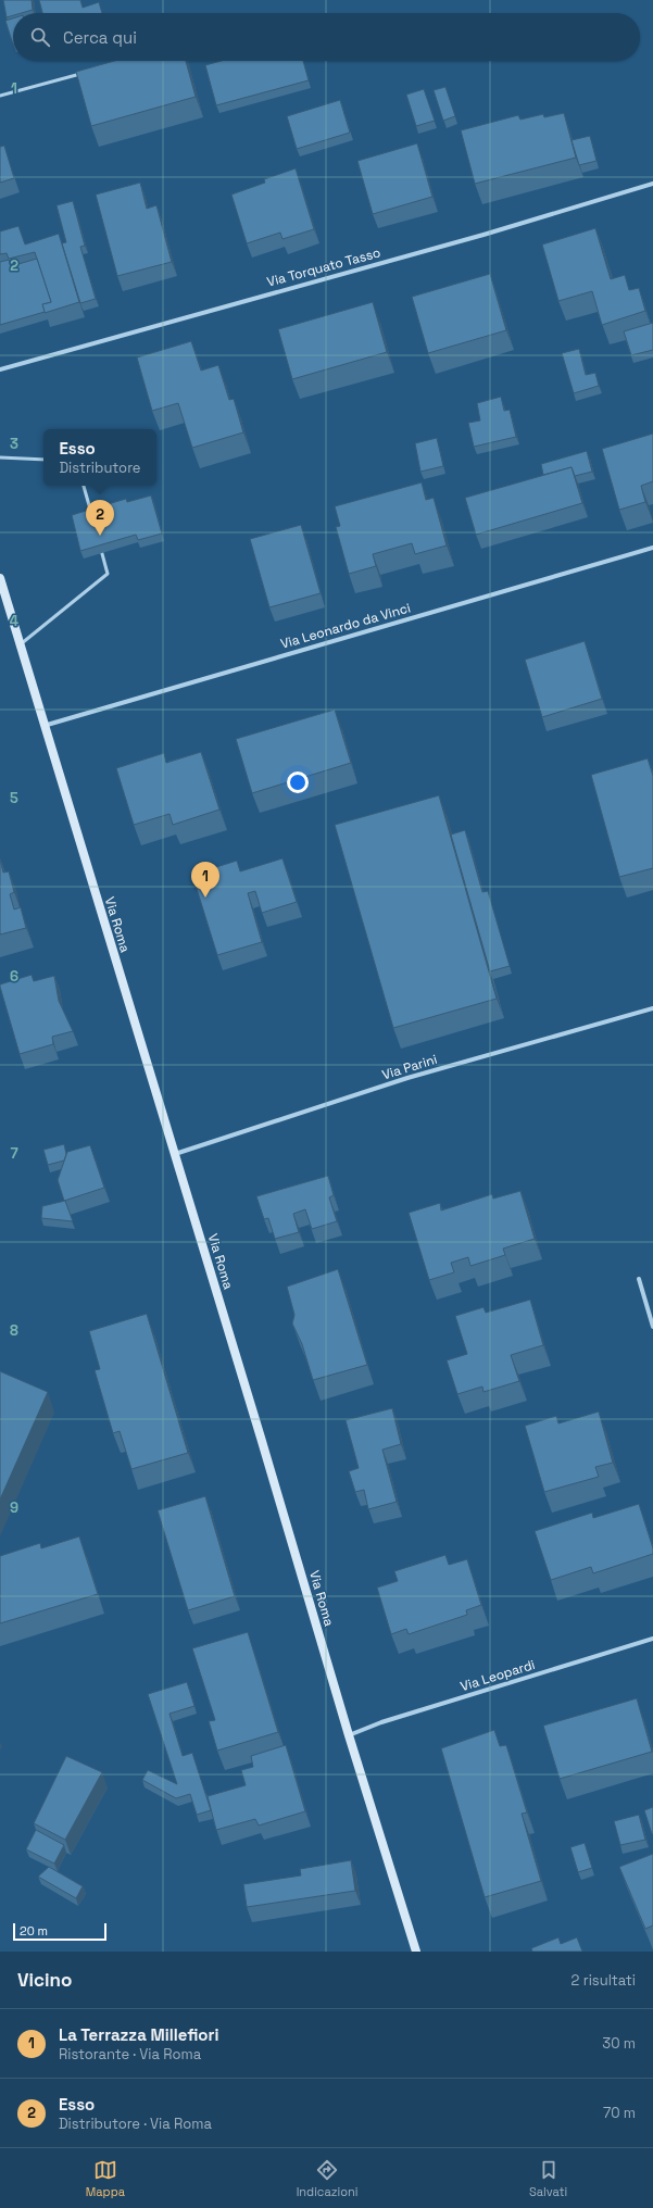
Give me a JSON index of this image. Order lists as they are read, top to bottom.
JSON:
{
  "streets": {
    "main road": ["Via Roma"],
    "street": [
      "Via Torquato Tasso",
      "Via Leonardo da Vinci",
      "Via Parini",
      "Via Leopardi"
    ]
  },
  "crossings": [
    ["Via Leonardo da Vinci", "Via Roma"],
    ["Via Roma", "Via Parini"],
    ["Via Roma", "Via Leopardi"]
  ],
  "scale_bar": "20 m",
  "page": {
    "search": "Cerca qui",
    "popup": ["Esso", "Distributore"],
    "pins": ["2", "1"],
    "scale": "20 m",
    "heading": ["Vicino", "2 risultati"],
    "list": [
      {
        "mark": "1",
        "name": "La Terrazza Millefiori",
        "note": "Ristorante · Via Roma",
        "value": "30 m"
      },
      {
        "mark": "2",
        "name": "Esso",
        "note": "Distributore · Via Roma",
        "value": "70 m"
      }
    ],
    "nav": ["Mappa", "Indicazioni", "Salvati"]
  },
  "grid": {
    "rows": [
      "1",
      "2",
      "3",
      "4",
      "5",
      "6",
      "7",
      "8",
      "9"
    ]
  }
}
